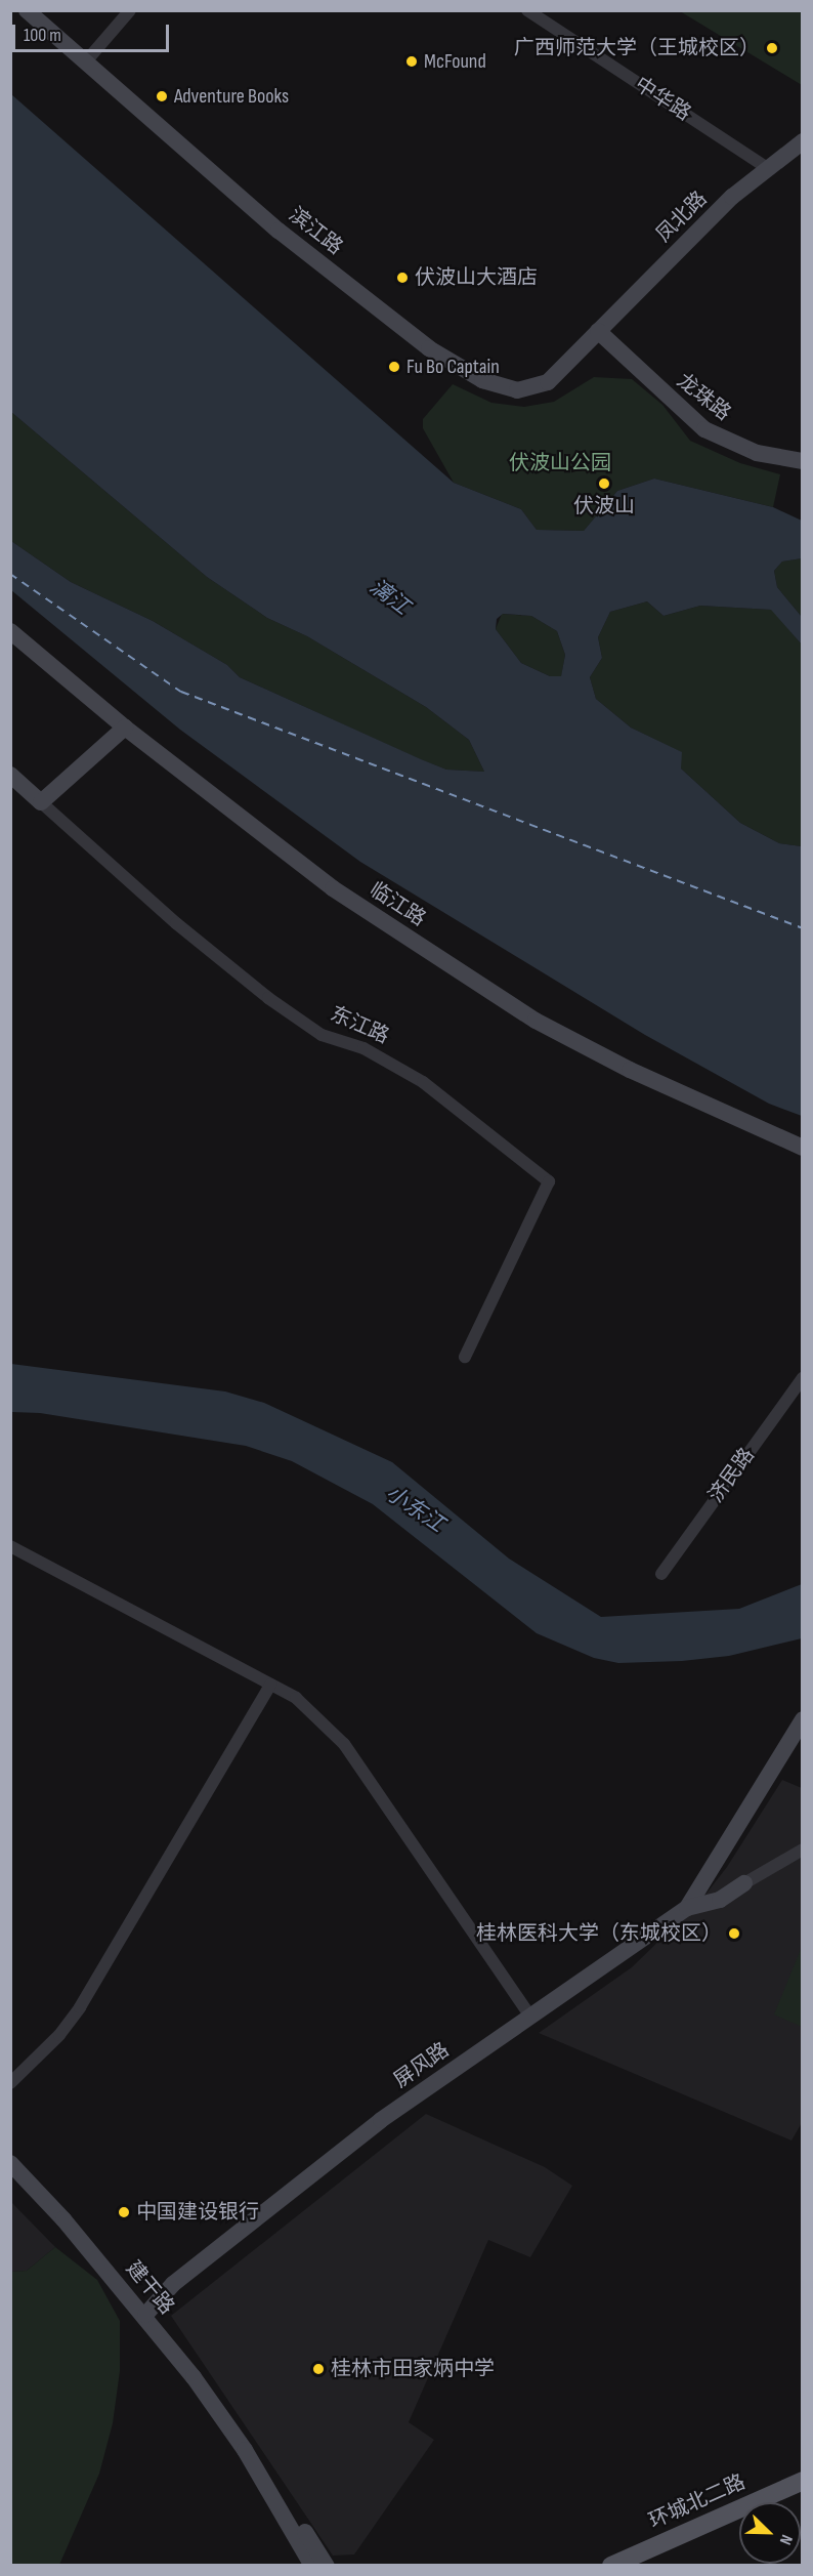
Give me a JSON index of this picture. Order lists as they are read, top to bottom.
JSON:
{
  "streets": {
    "main road": ["环城北二路"],
    "street": [
      "中华路",
      "凤北路",
      "滨江路",
      "龙珠路",
      "临江路",
      "东江路",
      "济民路",
      "屏风路",
      "建干路"
    ]
  },
  "crossings": [
    ["中华路", "凤北路"],
    ["凤北路", "滨江路"],
    ["凤北路", "龙珠路"],
    ["滨江路", "龙珠路"],
    ["屏风路", "建干路"]
  ],
  "water": ["漓江", "小东江"],
  "parks": ["伏波山公园"],
  "places": [
    "广西师范大学（王城校区）",
    "McFound",
    "Adventure Books",
    "伏波山大酒店",
    "Fu Bo Captain",
    "伏波山",
    "桂林医科大学（东城校区）",
    "中国建设银行",
    "桂林市田家炳中学"
  ],
  "scale_bar": "100 m",
  "north": "bottom right"
}
